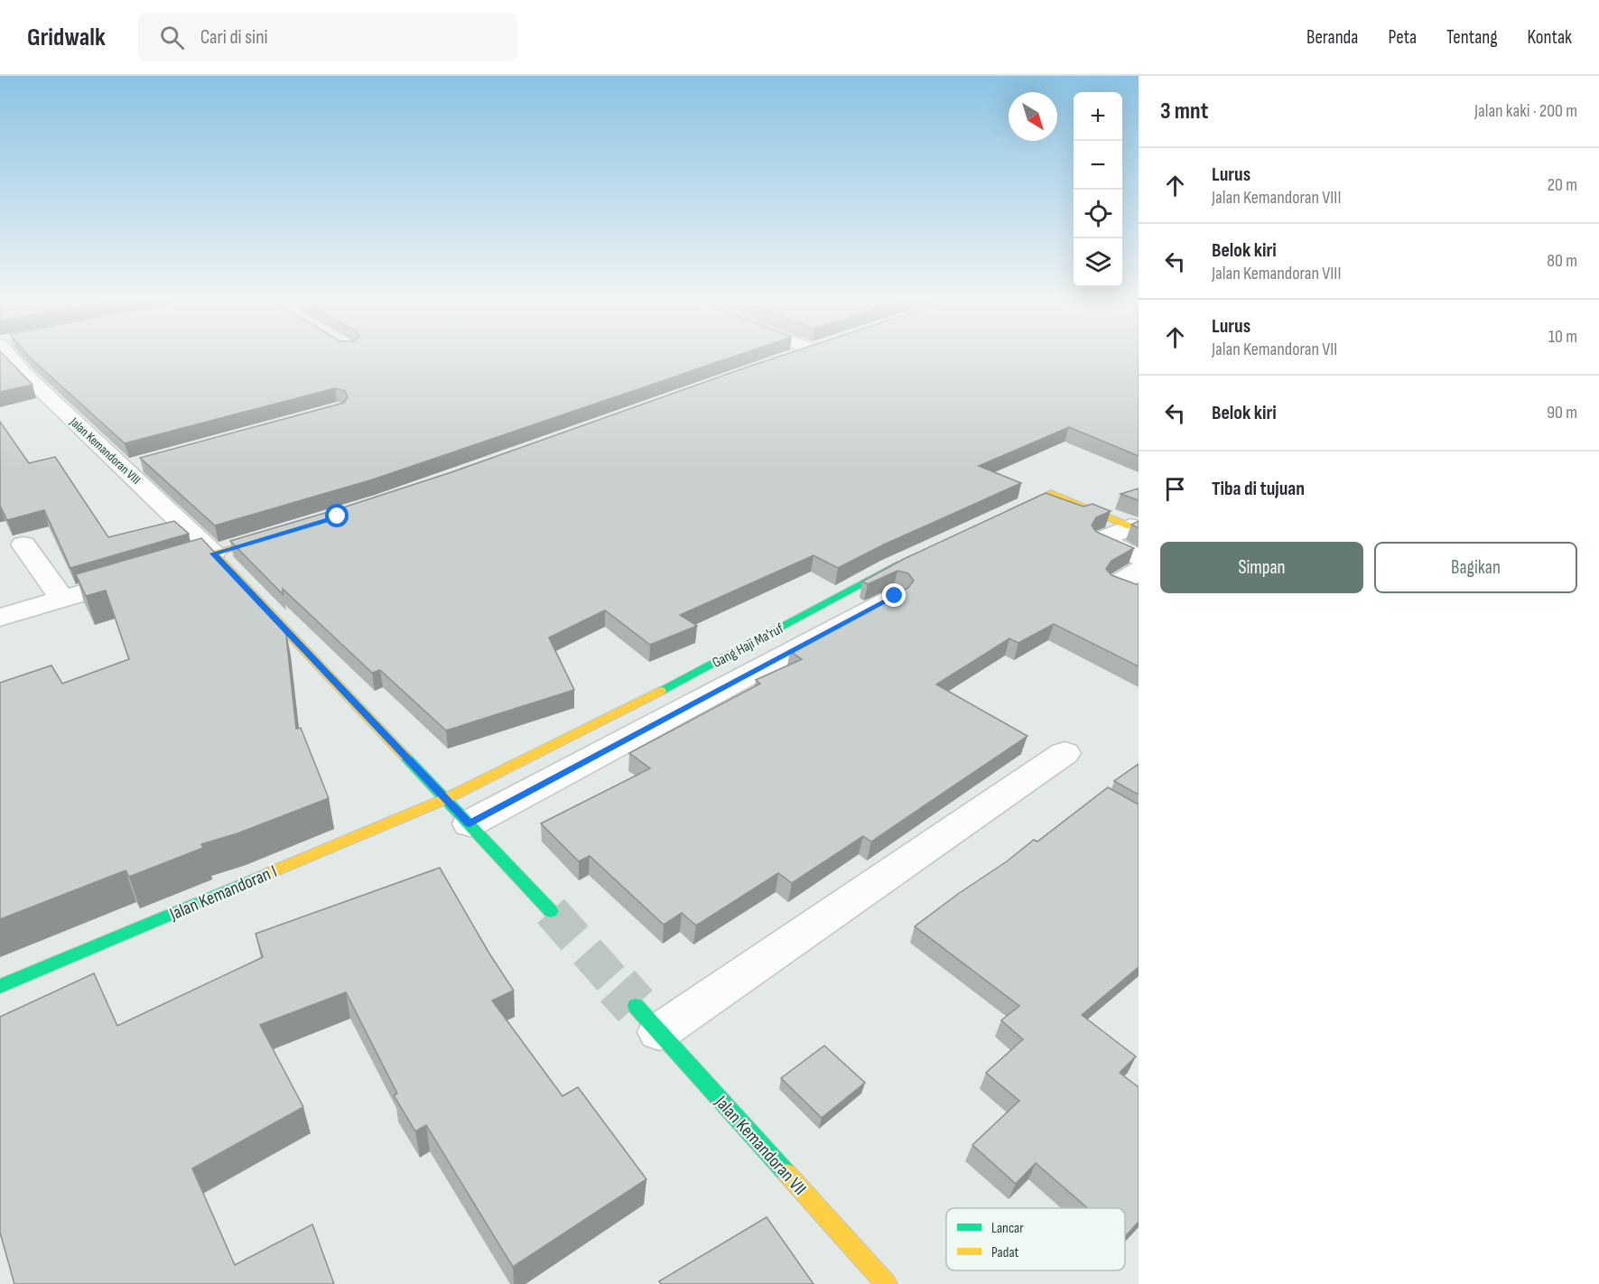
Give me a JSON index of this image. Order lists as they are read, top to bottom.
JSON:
{
  "streets": {
    "street": [
      "Jalan Kemandoran VIII",
      "Gang Haji Ma'ruf",
      "Jalan Kemandoran I",
      "Jalan Kemandoran VII"
    ]
  },
  "crossings": [
    ["Jalan Kemandoran VIII", "Gang Haji Ma'ruf"],
    ["Jalan Kemandoran VIII", "Jalan Kemandoran I"],
    ["Gang Haji Ma'ruf", "Jalan Kemandoran I"]
  ],
  "legend": ["Lancar", "Padat"],
  "north": "bottom right",
  "page": {
    "header": "Gridwalk",
    "search": "Cari di sini",
    "nav": [
      "Beranda",
      "Peta",
      "Tentang",
      "Kontak"
    ],
    "heading": ["3 mnt", "Jalan kaki · 200 m"],
    "map_buttons": ["+", "−"],
    "list": [
      ["Lurus", "Jalan Kemandoran VIII", "20 m"],
      ["Belok kiri", "Jalan Kemandoran VIII", "80 m"],
      ["Lurus", "Jalan Kemandoran VII", "10 m"],
      ["Belok kiri", "90 m"],
      "Tiba di tujuan"
    ],
    "buttons": ["Simpan", "Bagikan"]
  }
}
